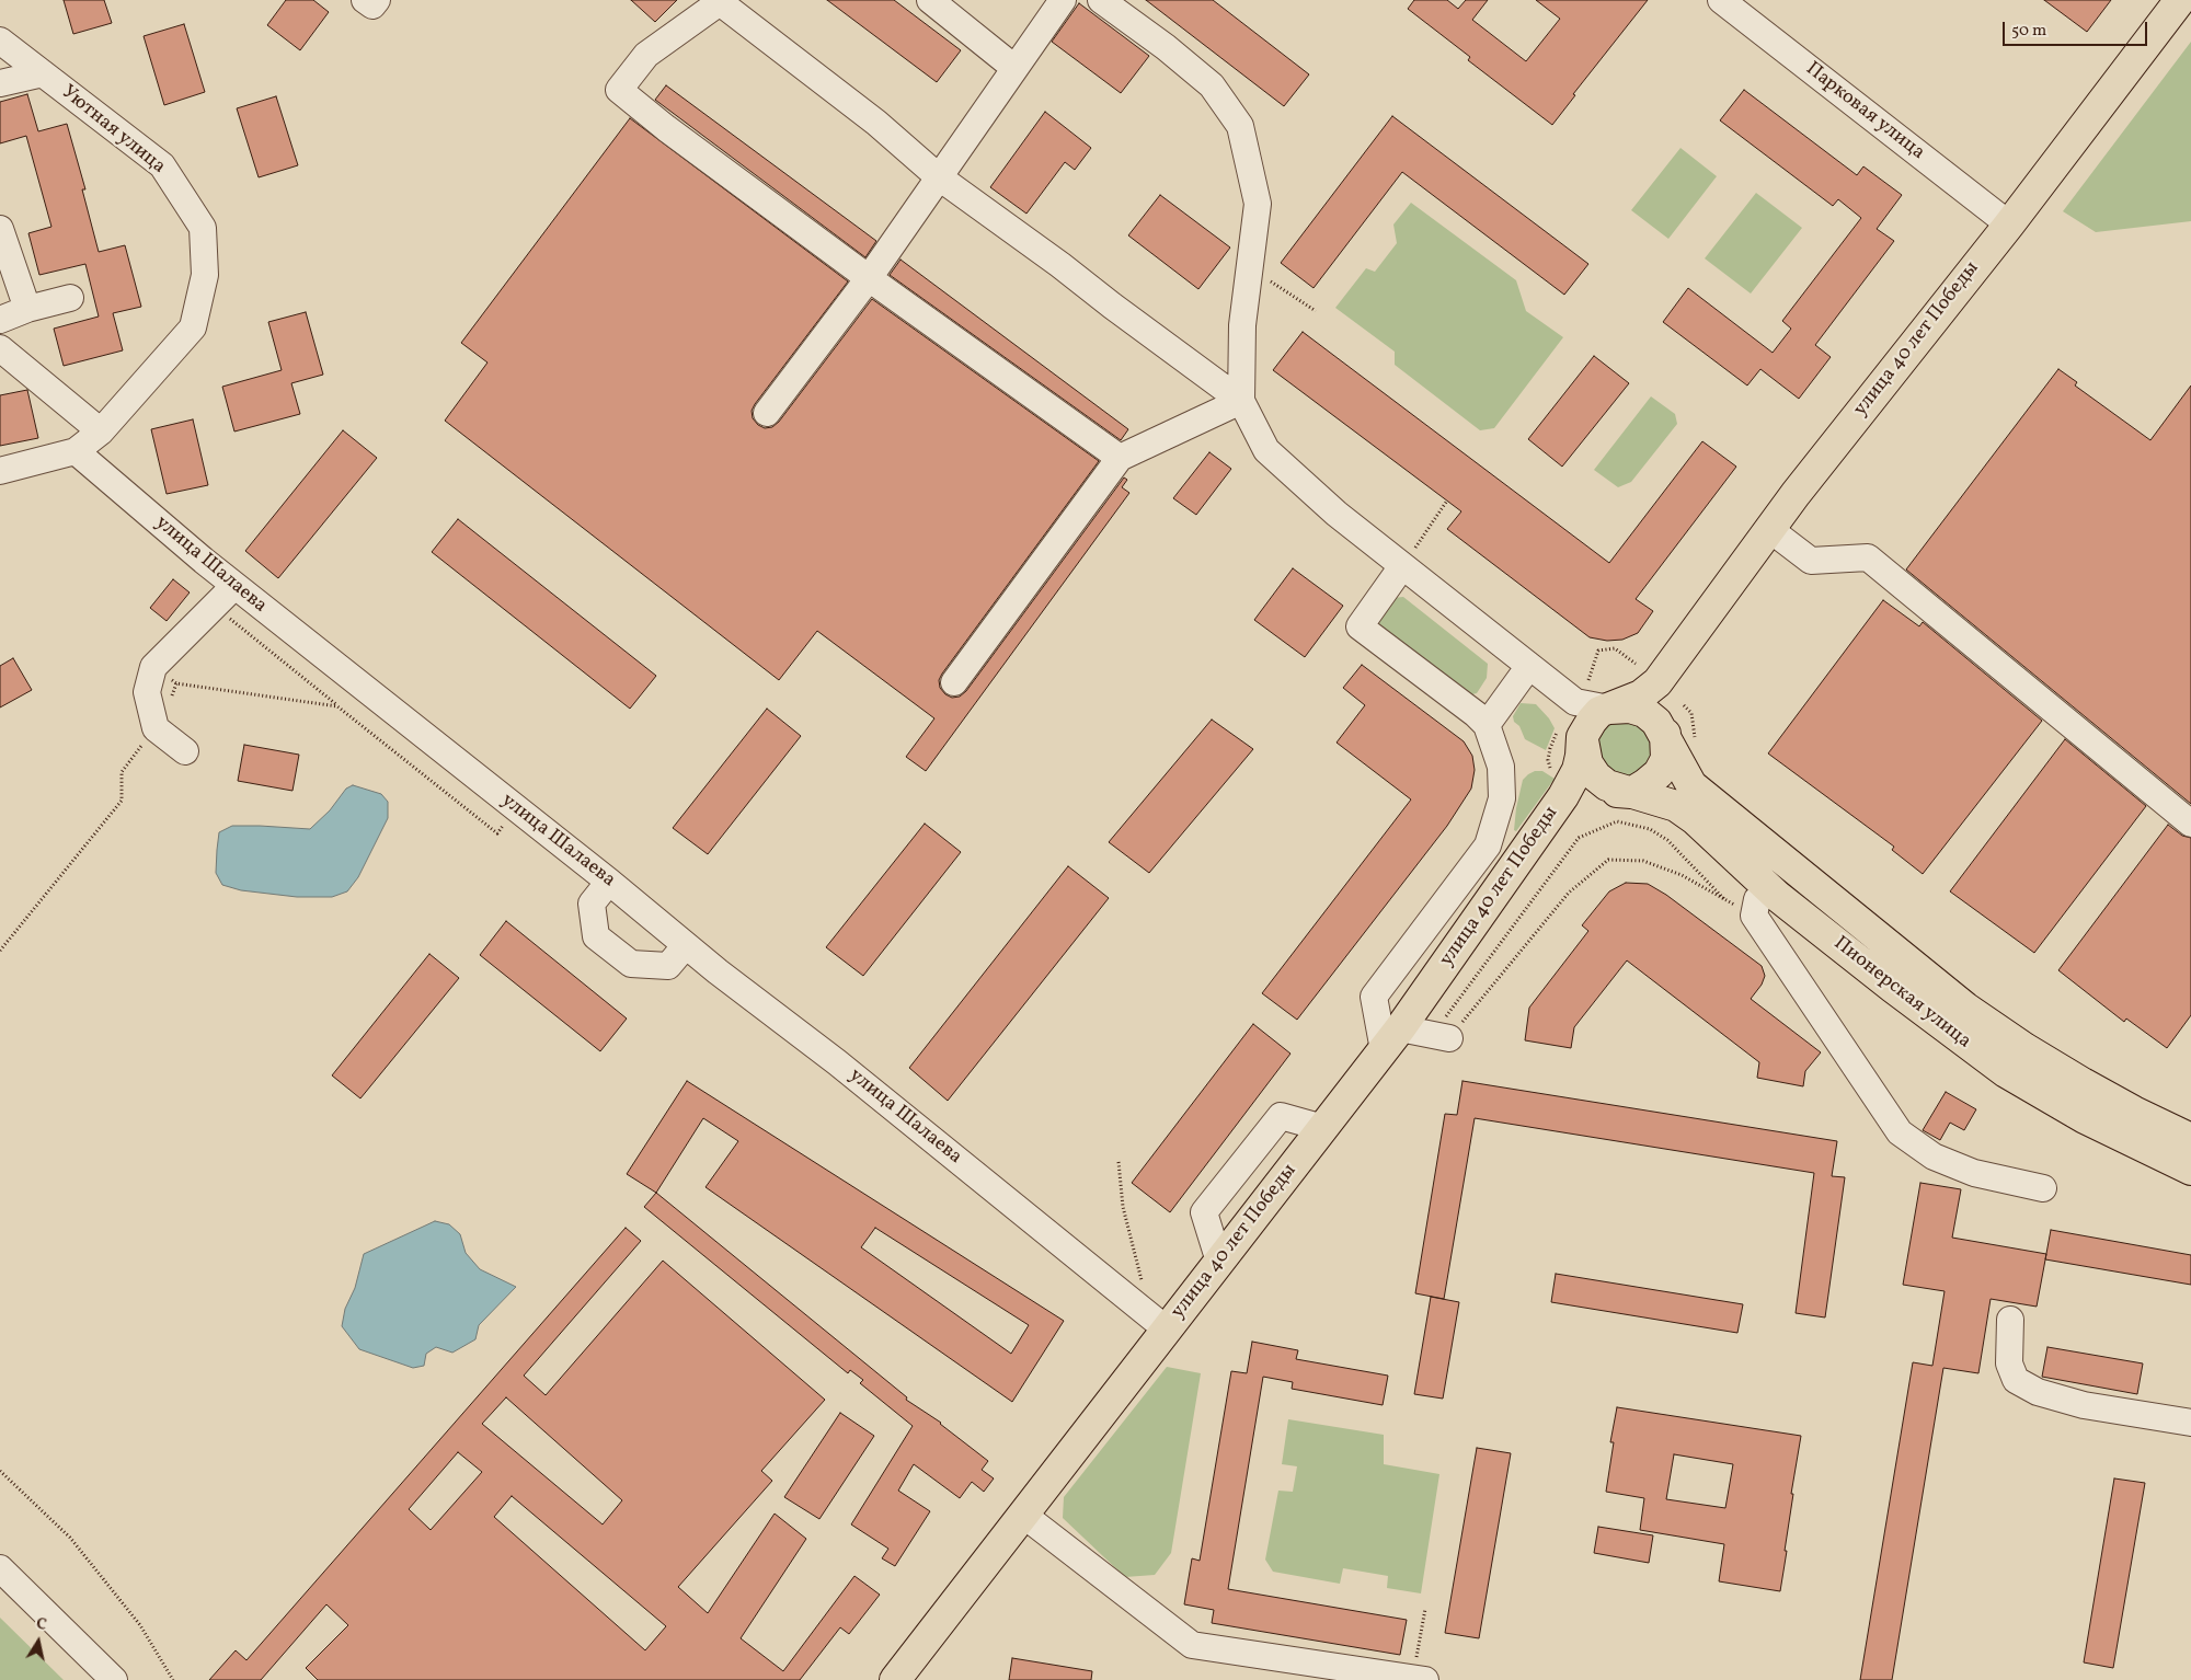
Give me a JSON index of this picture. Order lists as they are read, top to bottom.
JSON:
{
  "streets": {
    "main road": ["улица 40 лет Победы", "Пионерская улица"],
    "street": ["Парковая улица", "Уютная улица", "улица Шалаева"]
  },
  "crossings": [
    ["Парковая улица", "улица 40 лет Победы"],
    ["улица 40 лет Победы", "улица Шалаева"],
    ["улица 40 лет Победы", "Пионерская улица"]
  ],
  "scale_bar": "50 m",
  "north": "top"
}
